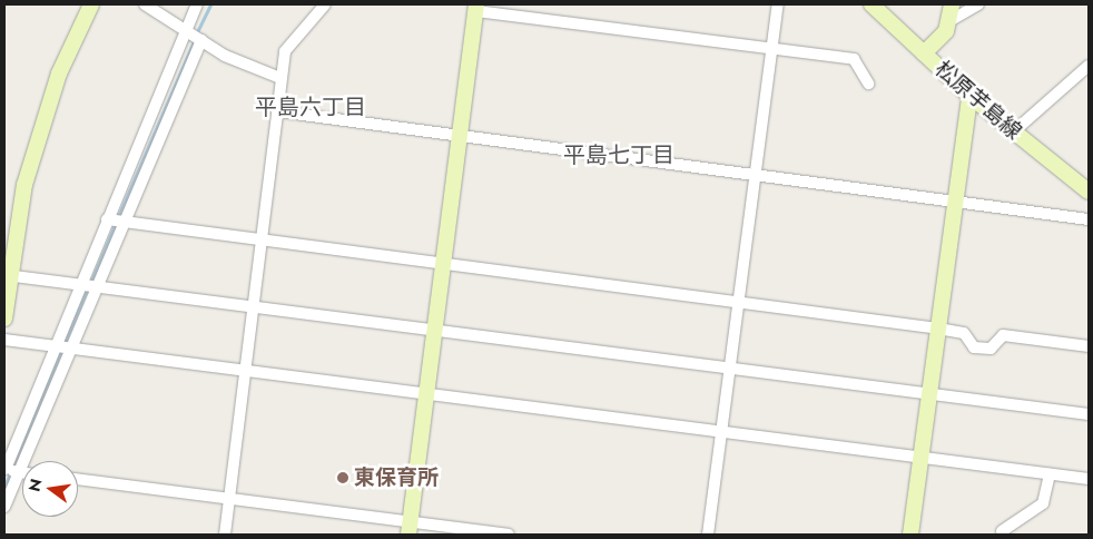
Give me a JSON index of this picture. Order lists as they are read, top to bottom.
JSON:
{
  "streets": {
    "street": ["松原芋島線"]
  },
  "districts": ["平島六丁目", "平島七丁目"],
  "places": ["東保育所"],
  "north": "left"
}
